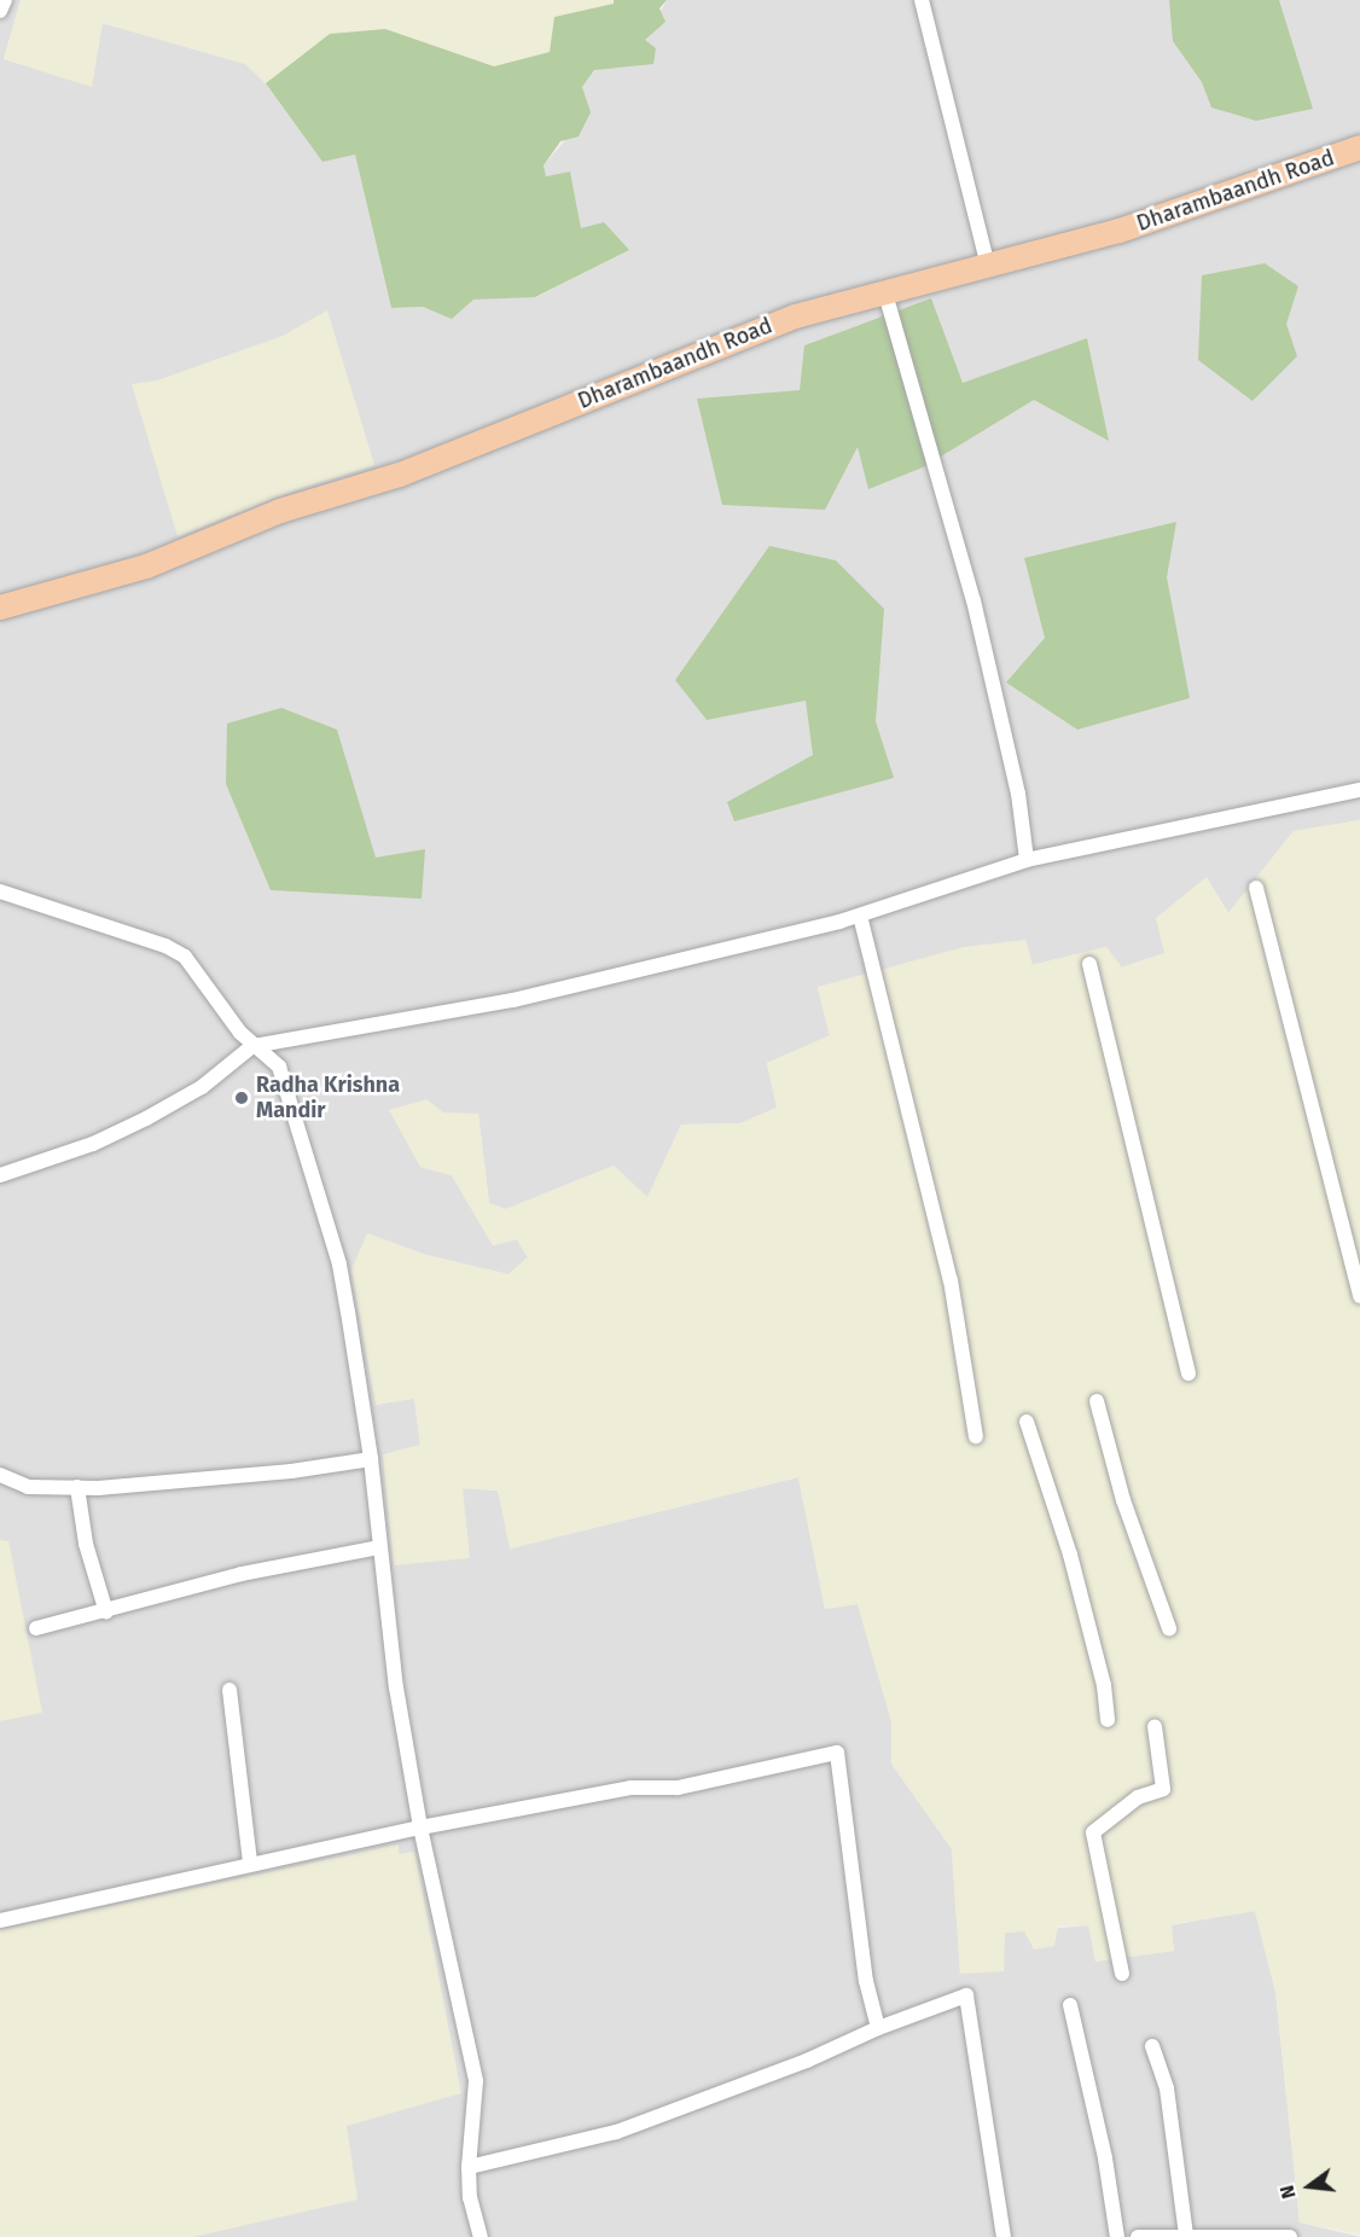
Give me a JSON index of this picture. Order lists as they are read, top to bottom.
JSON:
{
  "streets": {
    "main road": ["Dharambaandh Road"]
  },
  "places": ["Radha Krishna Mandir"],
  "north": "left"
}
